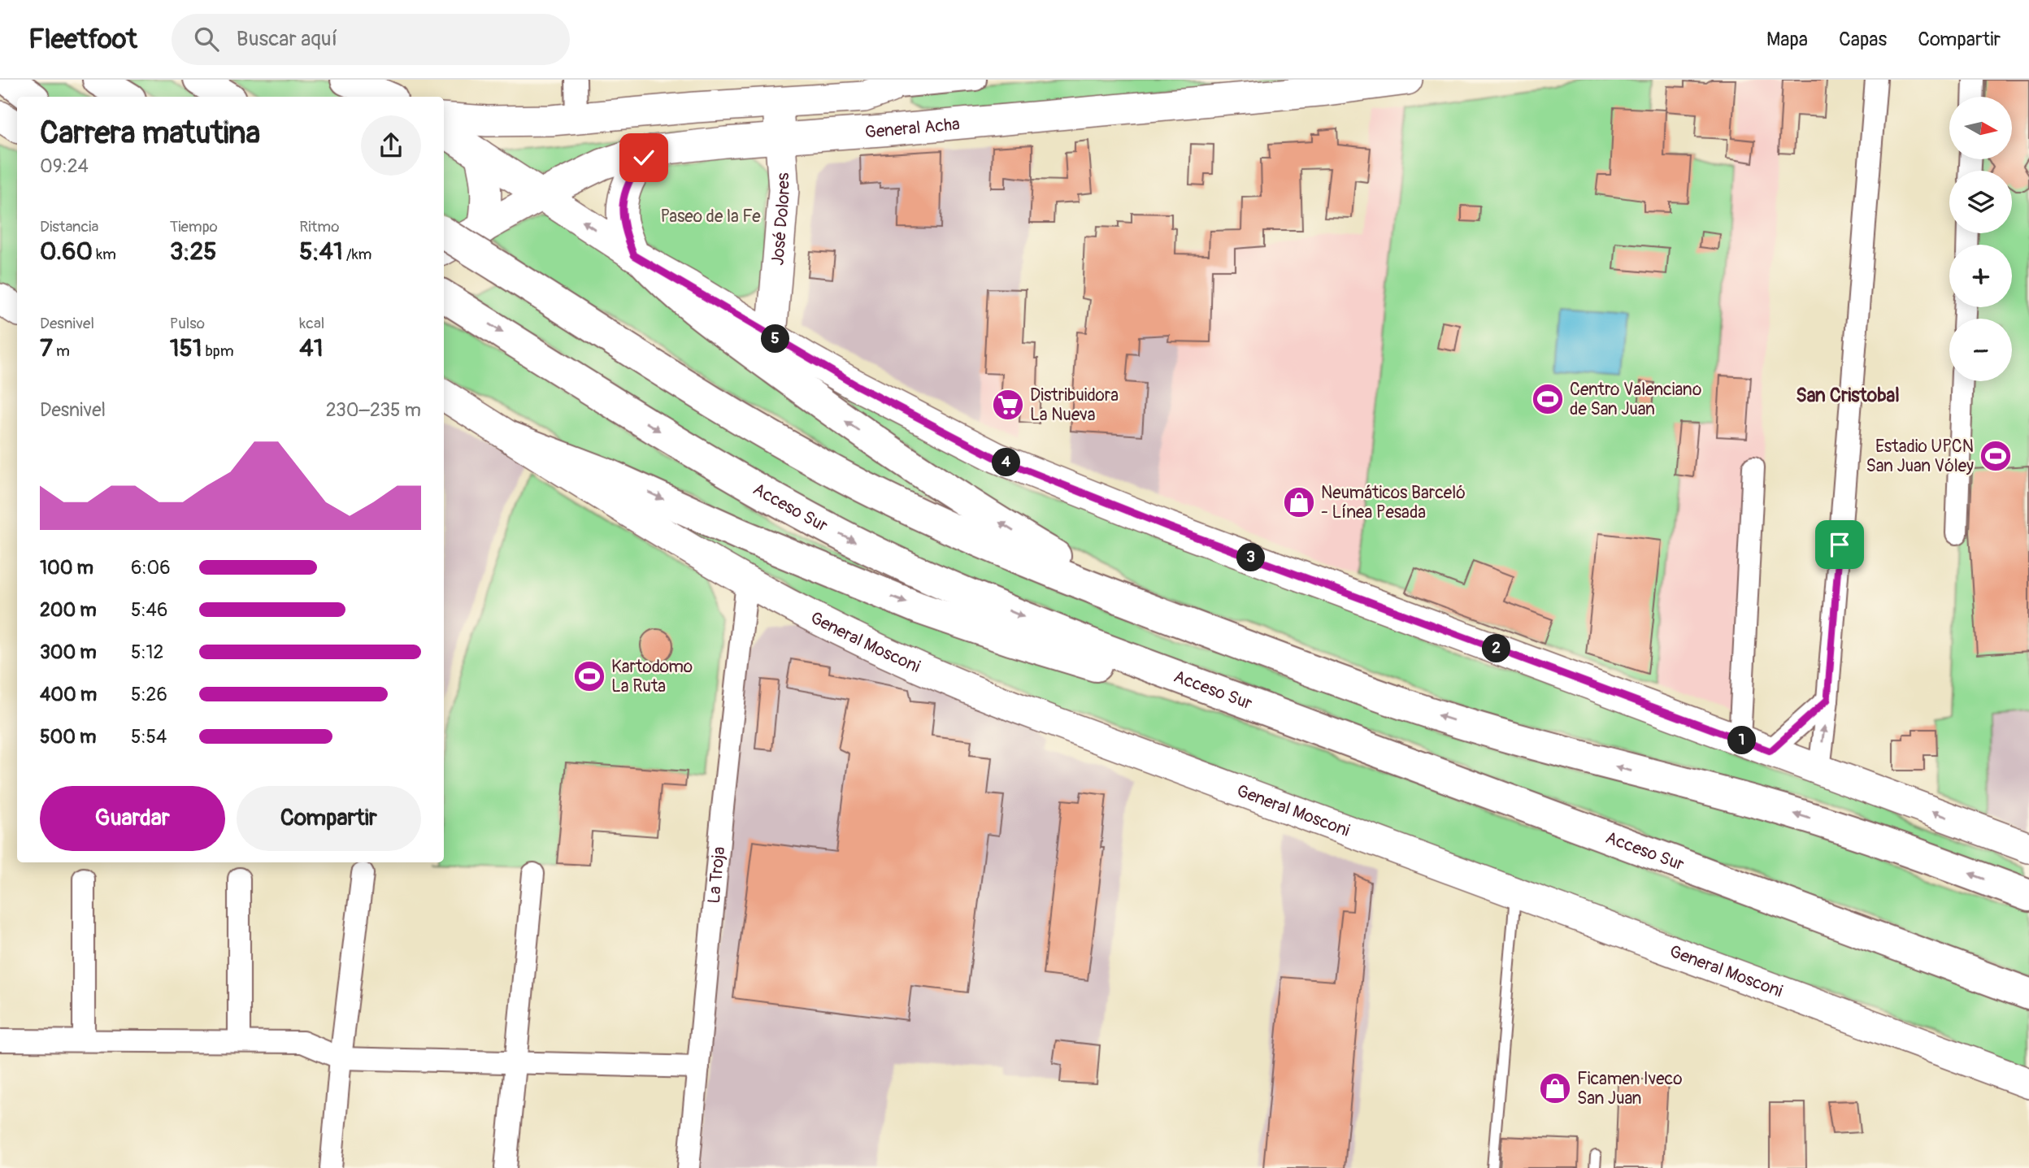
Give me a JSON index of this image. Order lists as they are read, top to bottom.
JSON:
{
  "streets": {
    "highway": ["Acceso Sur"],
    "street": [
      "General Acha",
      "José Dolores",
      "General Mosconi",
      "La Troja"
    ]
  },
  "crossings": [
    ["General Acha", "José Dolores"],
    ["General Mosconi", "La Troja"]
  ],
  "districts": ["San Cristobal"],
  "parks": ["Paseo de la Fe"],
  "places": {
    "sports": ["Centro Valenciano de San Juan", "Estadio UPCN San Juan Vóley", "Kartodomo La Ruta"],
    "supermarket": ["Distribuidora La Nueva"],
    "shop": ["Neumáticos Barceló - Línea Pesada", "Ficamen Iveco San Juan"]
  },
  "north": "right",
  "page": {
    "header": "Fleetfoot",
    "search": "Buscar aquí",
    "nav": ["Mapa", "Capas", "Compartir"],
    "map_buttons": ["+", "−"],
    "heading": ["Carrera matutina", "09:24"],
    "stats": [
      ["Distancia", "0.60 km"],
      ["Tiempo", "3:25"],
      ["Ritmo", "5:41 /km"],
      ["Desnivel", "7 m"],
      ["Pulso", "151 bpm"],
      ["kcal", "41"]
    ],
    "pins": [
      "5",
      "4",
      "3",
      "2",
      "1"
    ],
    "chart": ["Desnivel", "230–235 m"],
    "list": [
      {
        "name": "100 m",
        "note": "6:06"
      },
      {
        "name": "200 m",
        "note": "5:46"
      },
      {
        "name": "300 m",
        "note": "5:12"
      },
      {
        "name": "400 m",
        "note": "5:26"
      },
      {
        "name": "500 m",
        "note": "5:54"
      }
    ],
    "buttons": ["Guardar", "Compartir"]
  }
}
